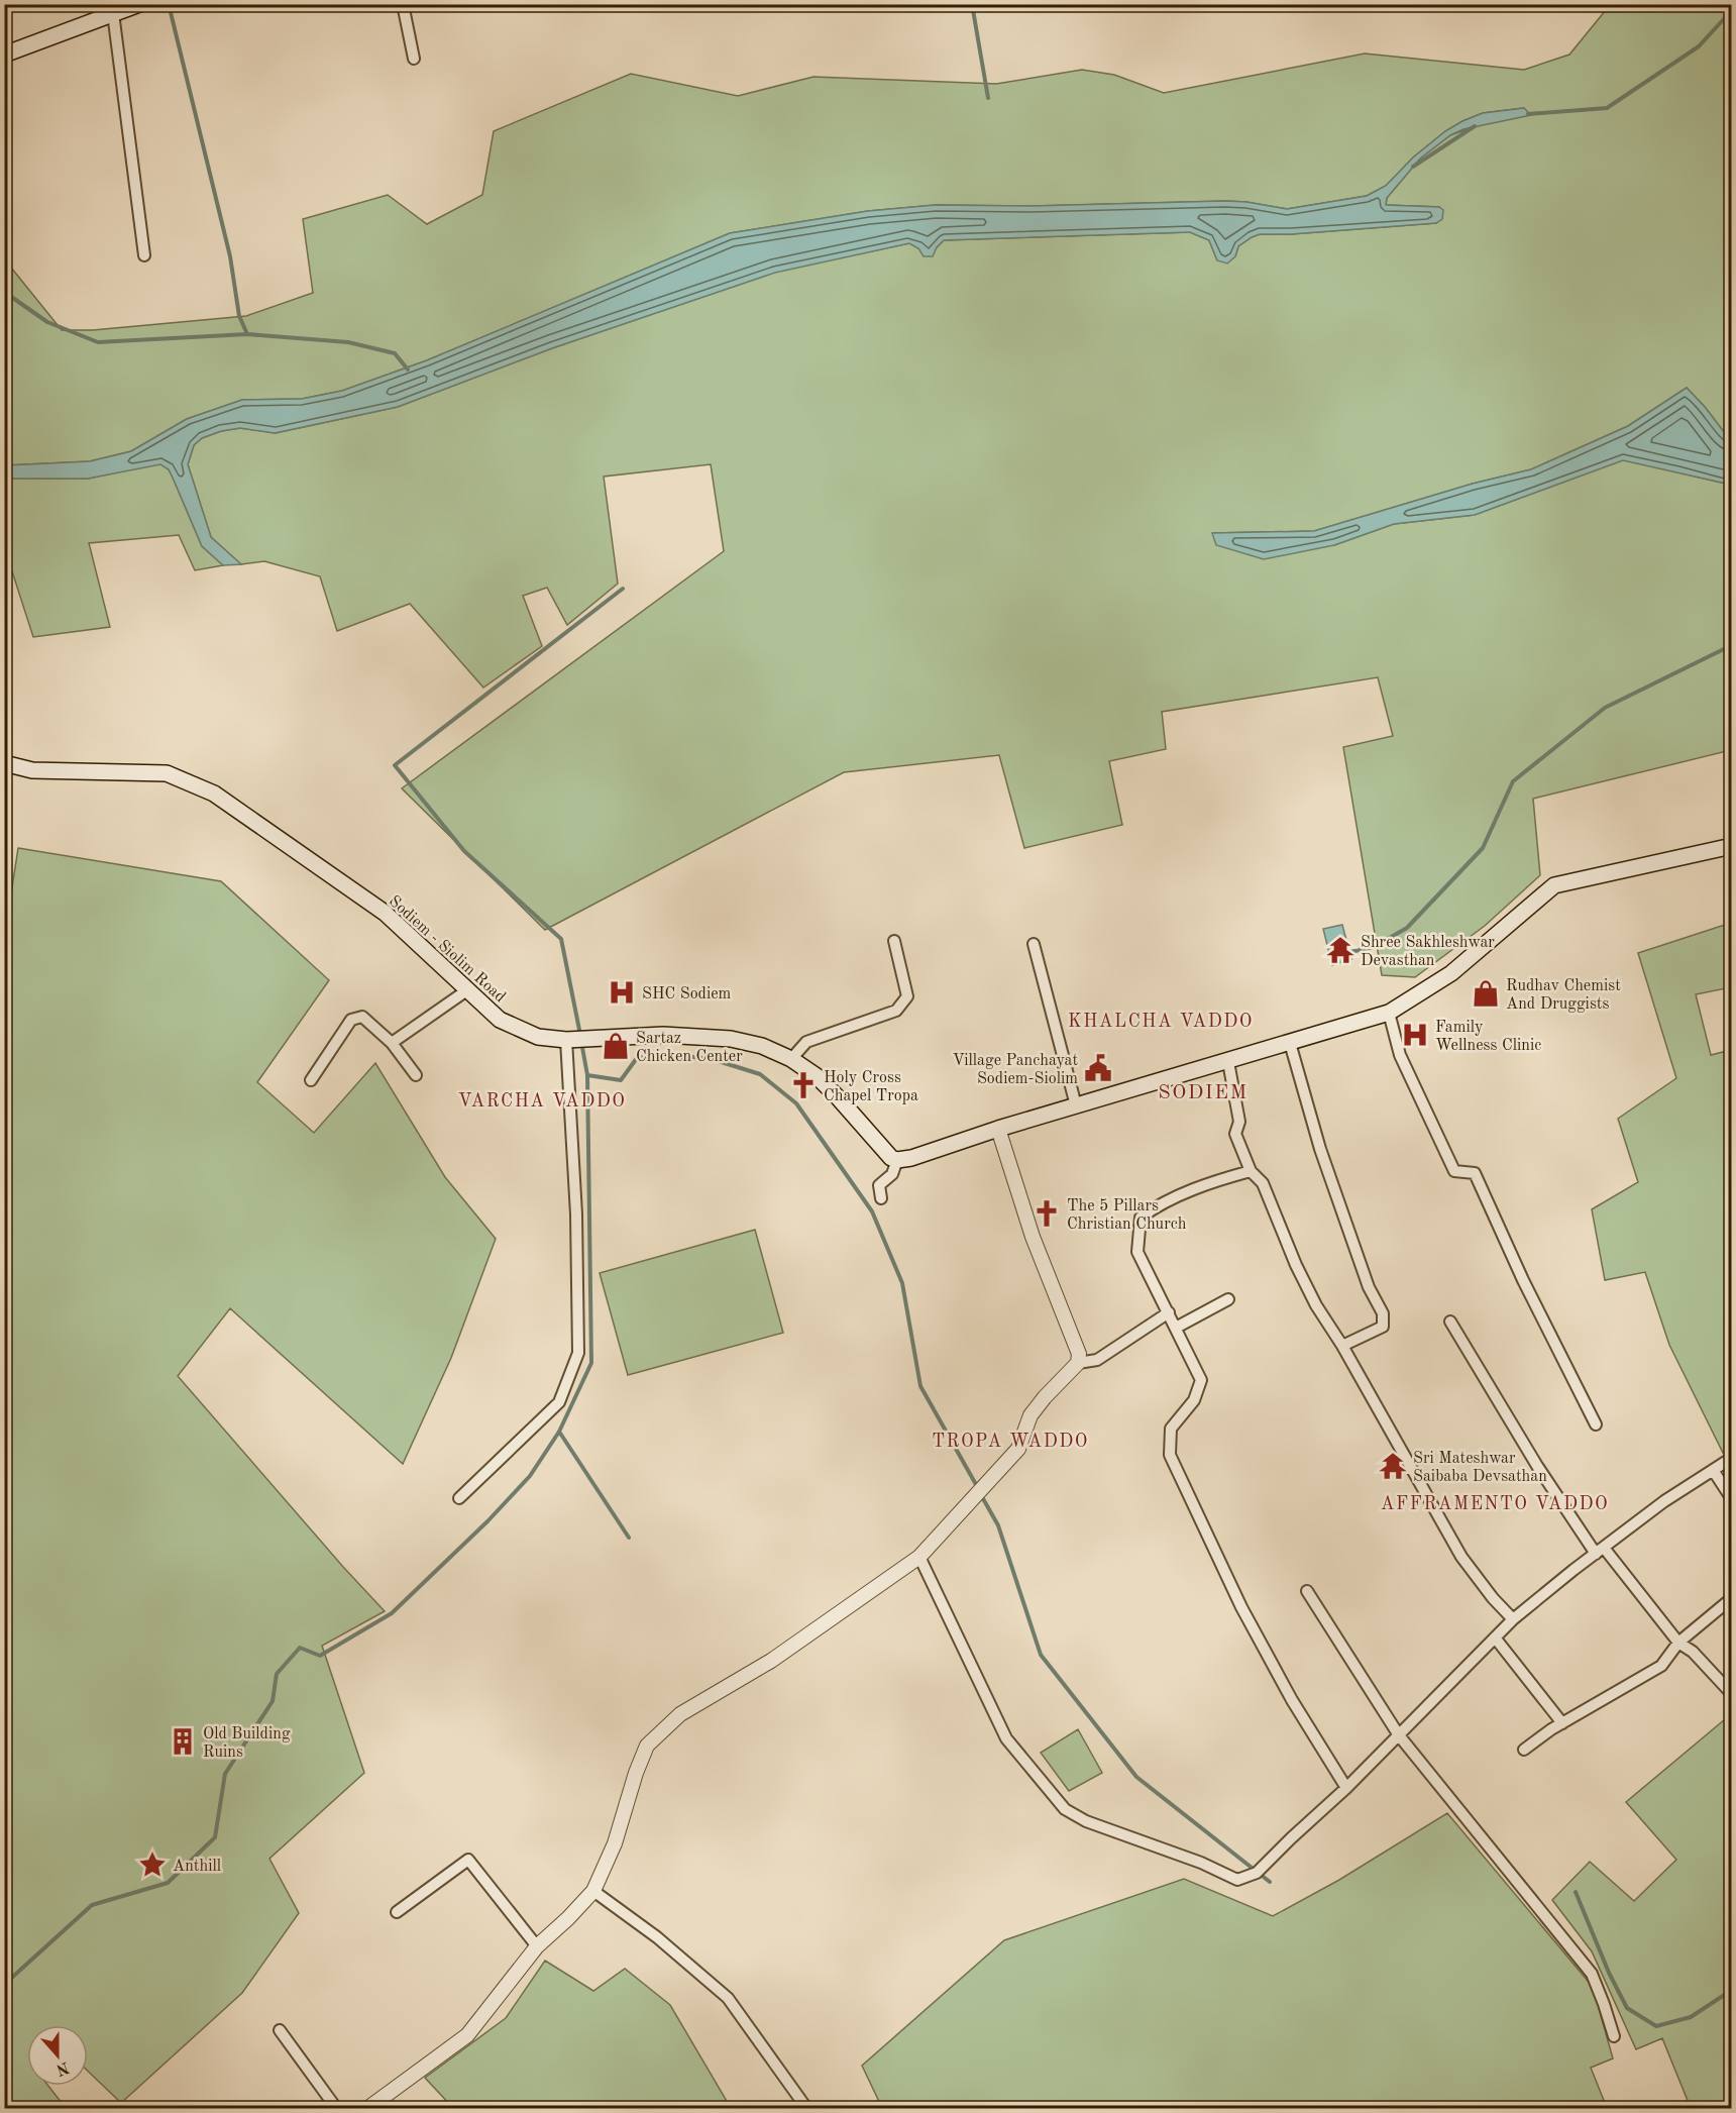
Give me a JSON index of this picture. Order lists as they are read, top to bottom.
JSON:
{
  "streets": {
    "main road": ["Sodiem - Siolim Road"]
  },
  "districts": [
    "KHALCHA VADDO",
    "SODIEM",
    "VARCHA VADDO",
    "TROPA WADDO",
    "AFFRAMENTO VADDO"
  ],
  "places": {
    "temple": ["Shree Sakhleshwar Devasthan", "Sri Mateshwar Saibaba Devsathan"],
    "hospital": ["SHC Sodiem", "Family Wellness Clinic"],
    "shop": ["Rudhav Chemist And Druggists", "Sartaz Chicken Center"],
    "public building": ["Village Panchayat Sodiem-Siolim"],
    "church": ["Holy Cross Chapel Tropa", "The 5 Pillars Christian Church"],
    "building": ["Old Building Ruins"],
    "place": ["Anthill"]
  },
  "north": "bottom"
}
